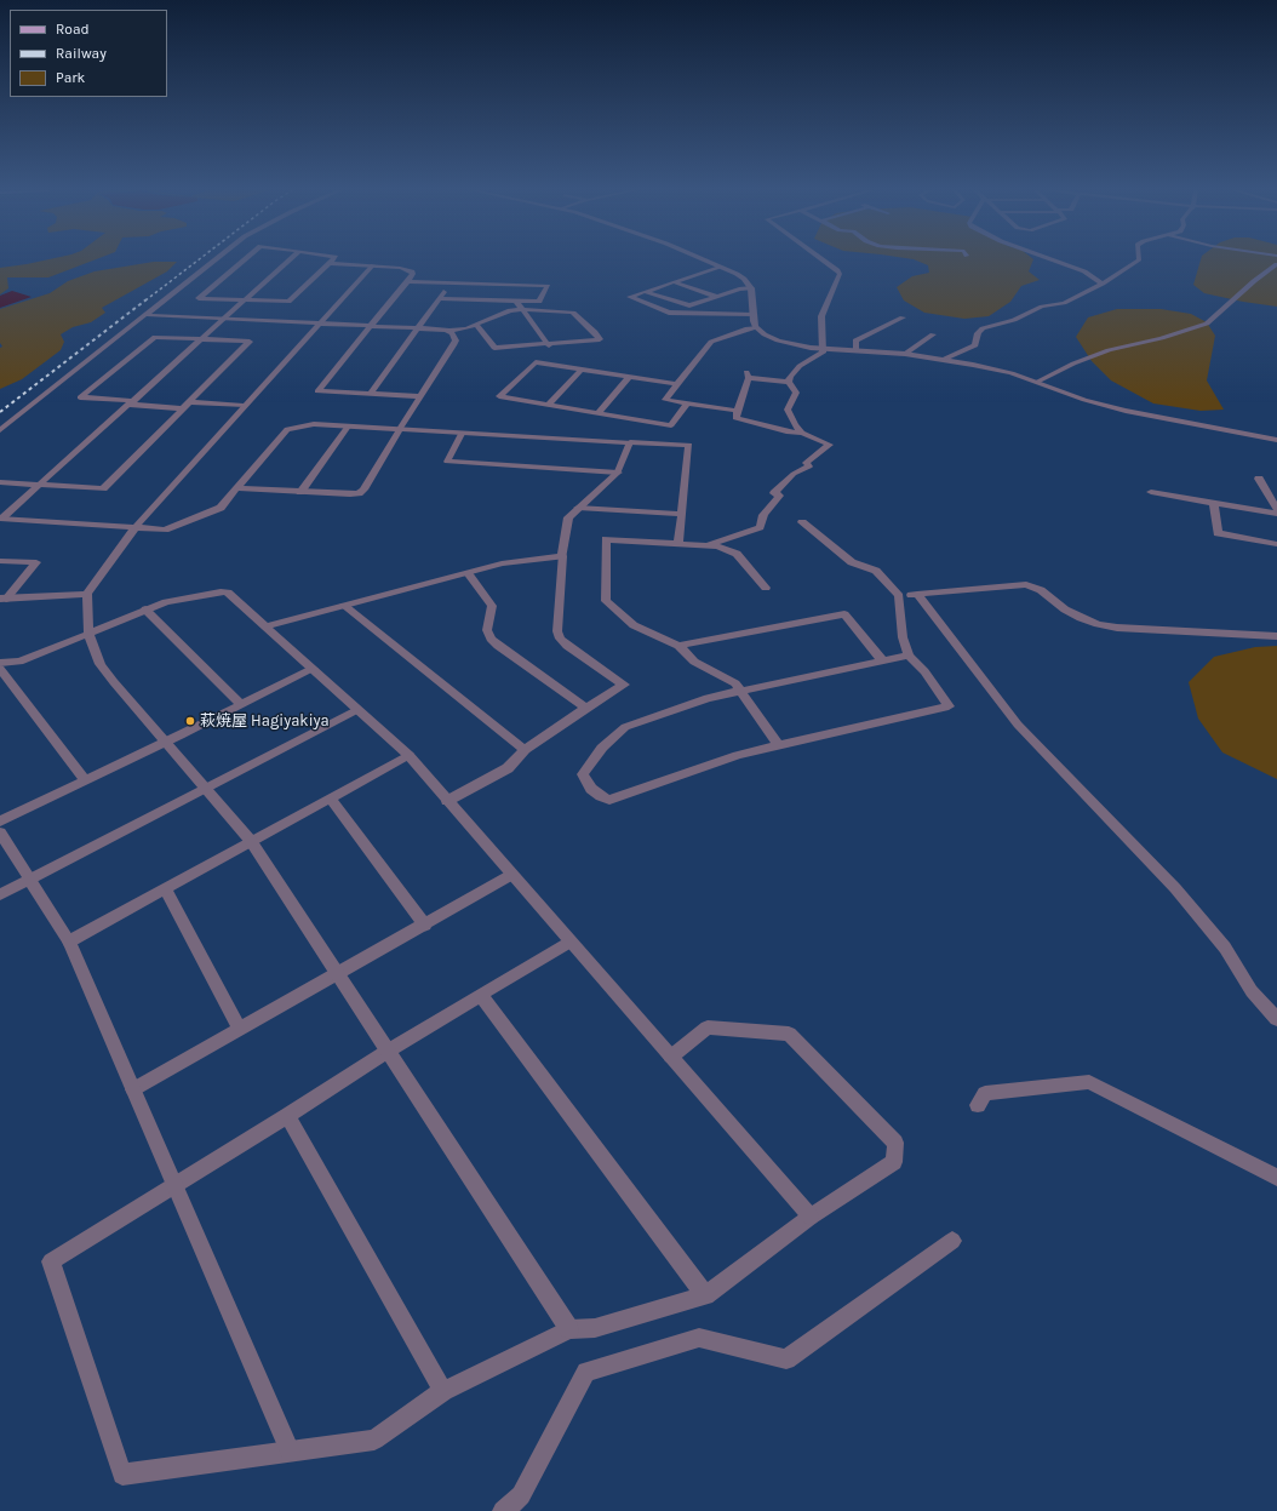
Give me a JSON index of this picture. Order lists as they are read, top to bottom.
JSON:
{
  "places": ["萩焼屋 Hagiyakiya"],
  "legend": ["Road", "Railway", "Park"]
}
